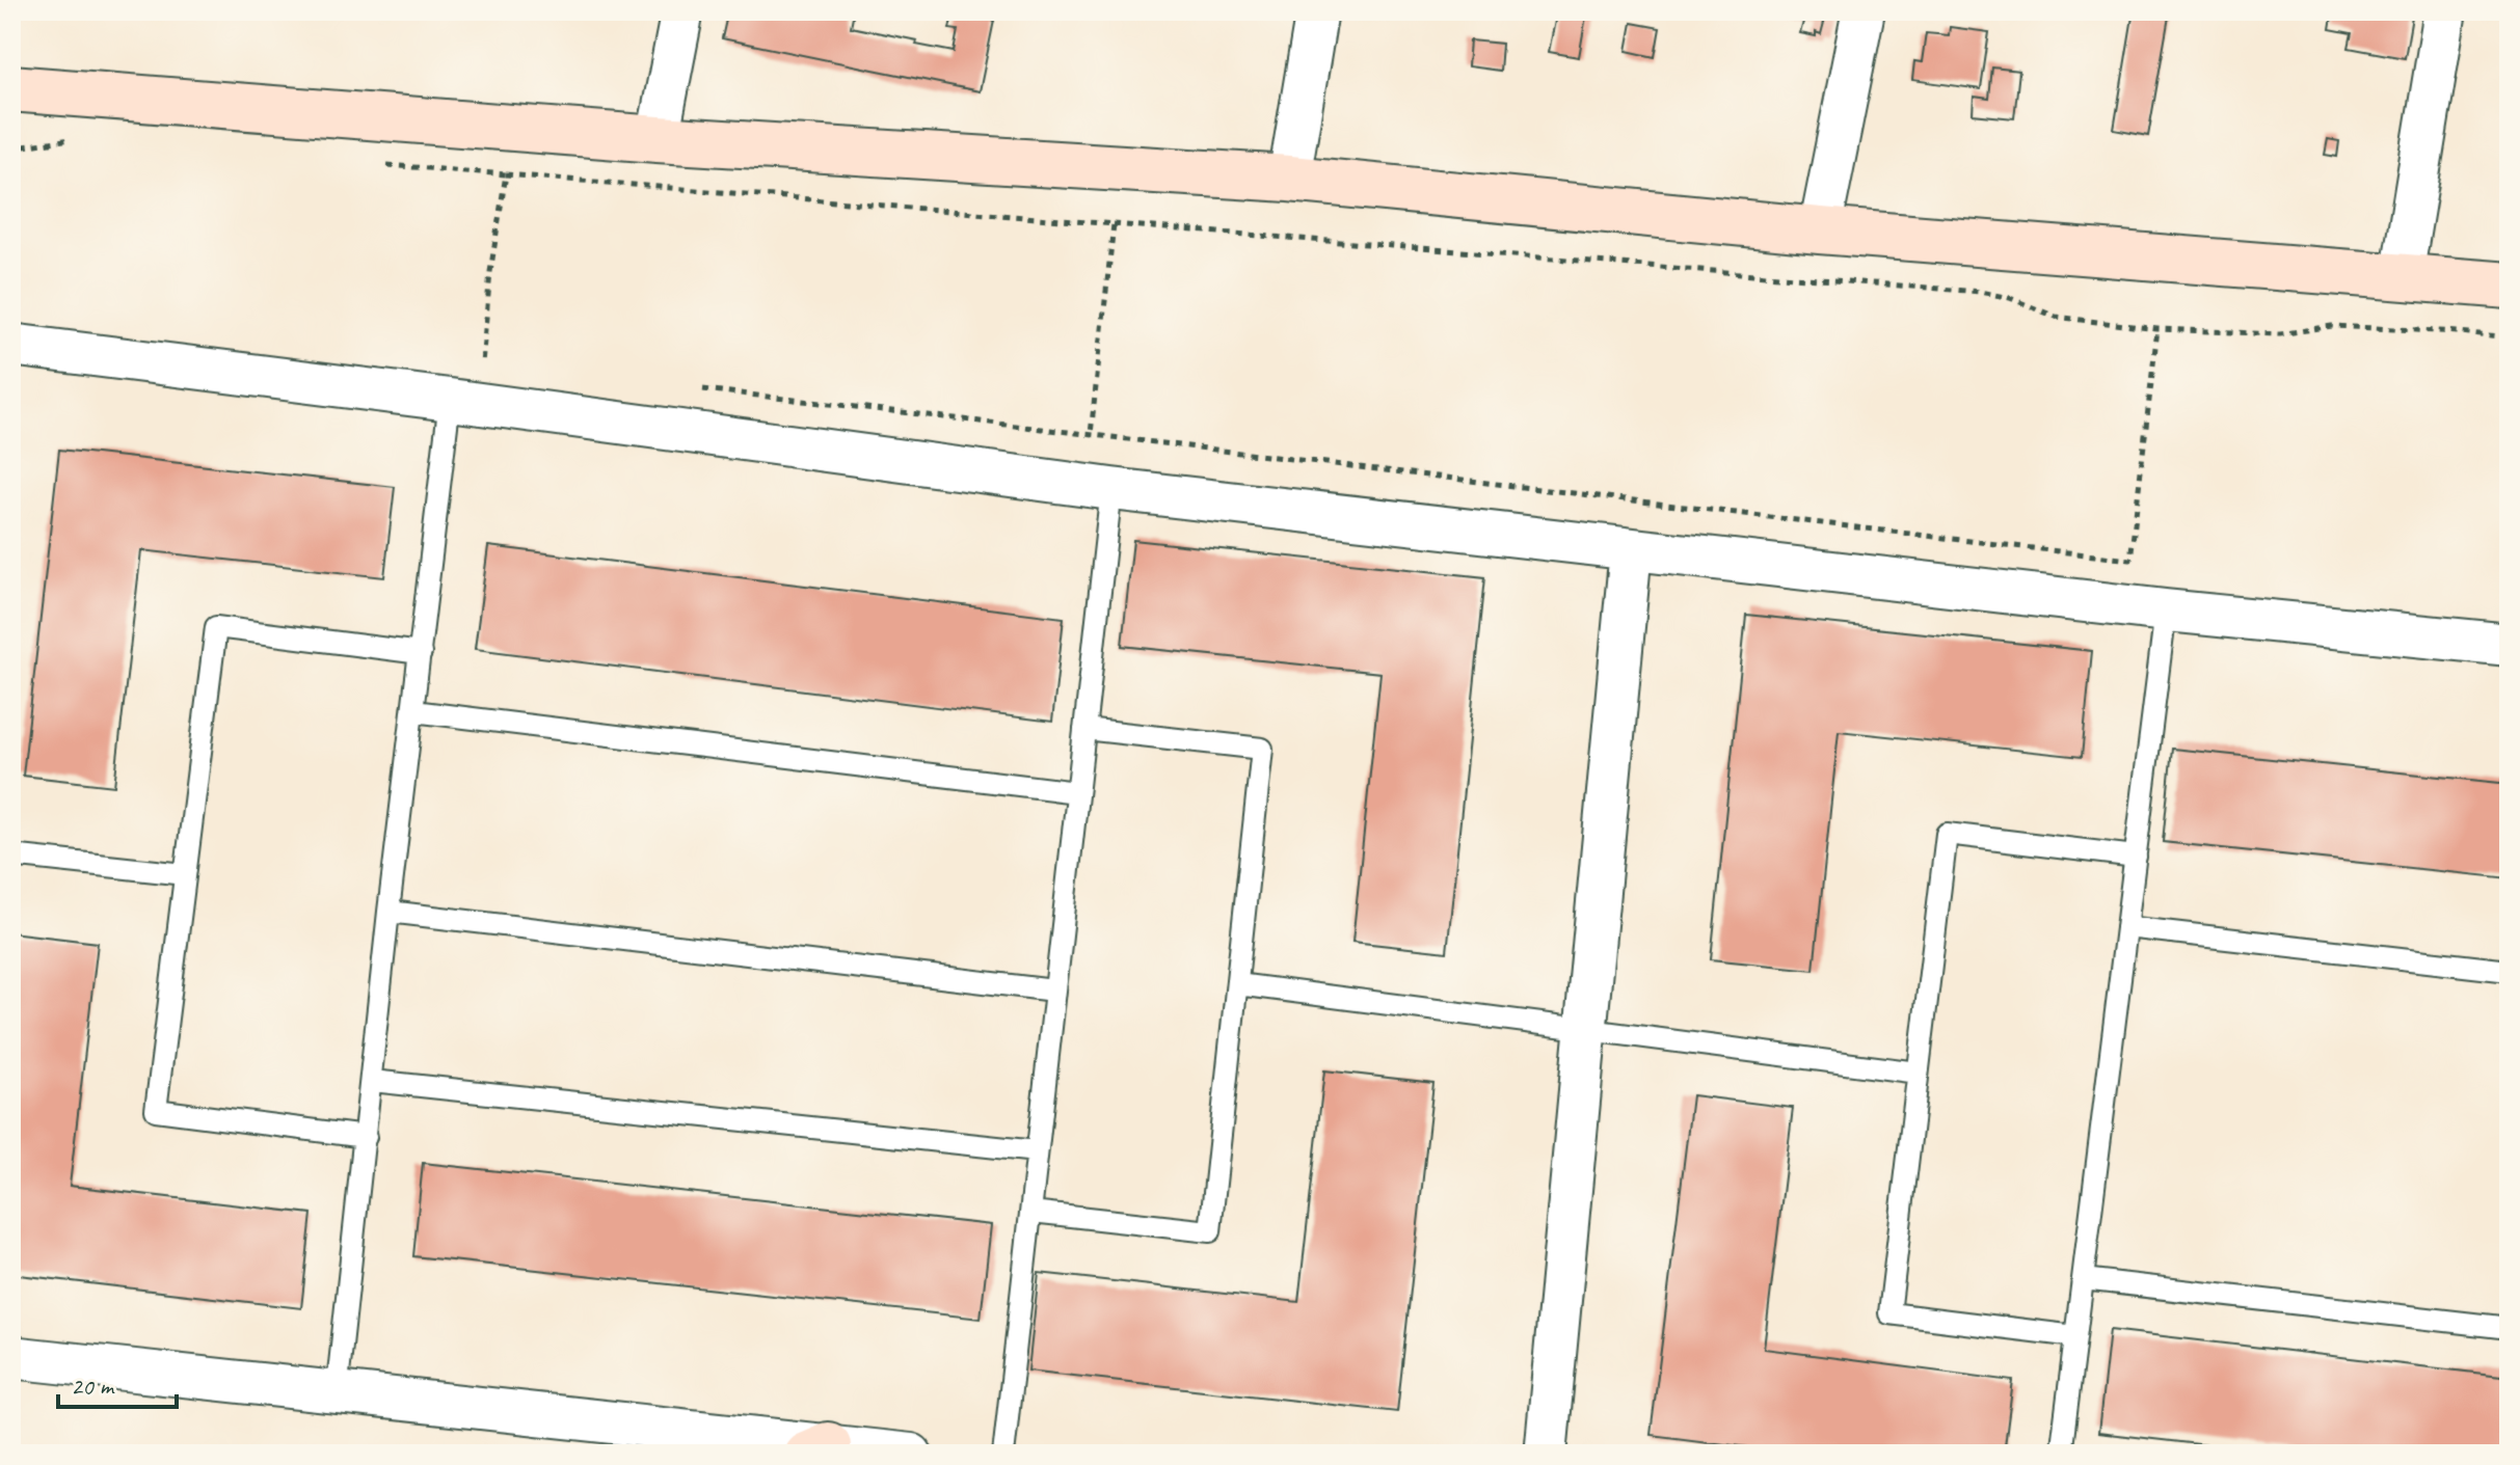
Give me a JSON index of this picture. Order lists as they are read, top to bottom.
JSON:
{
  "scale_bar": "20 m"
}
